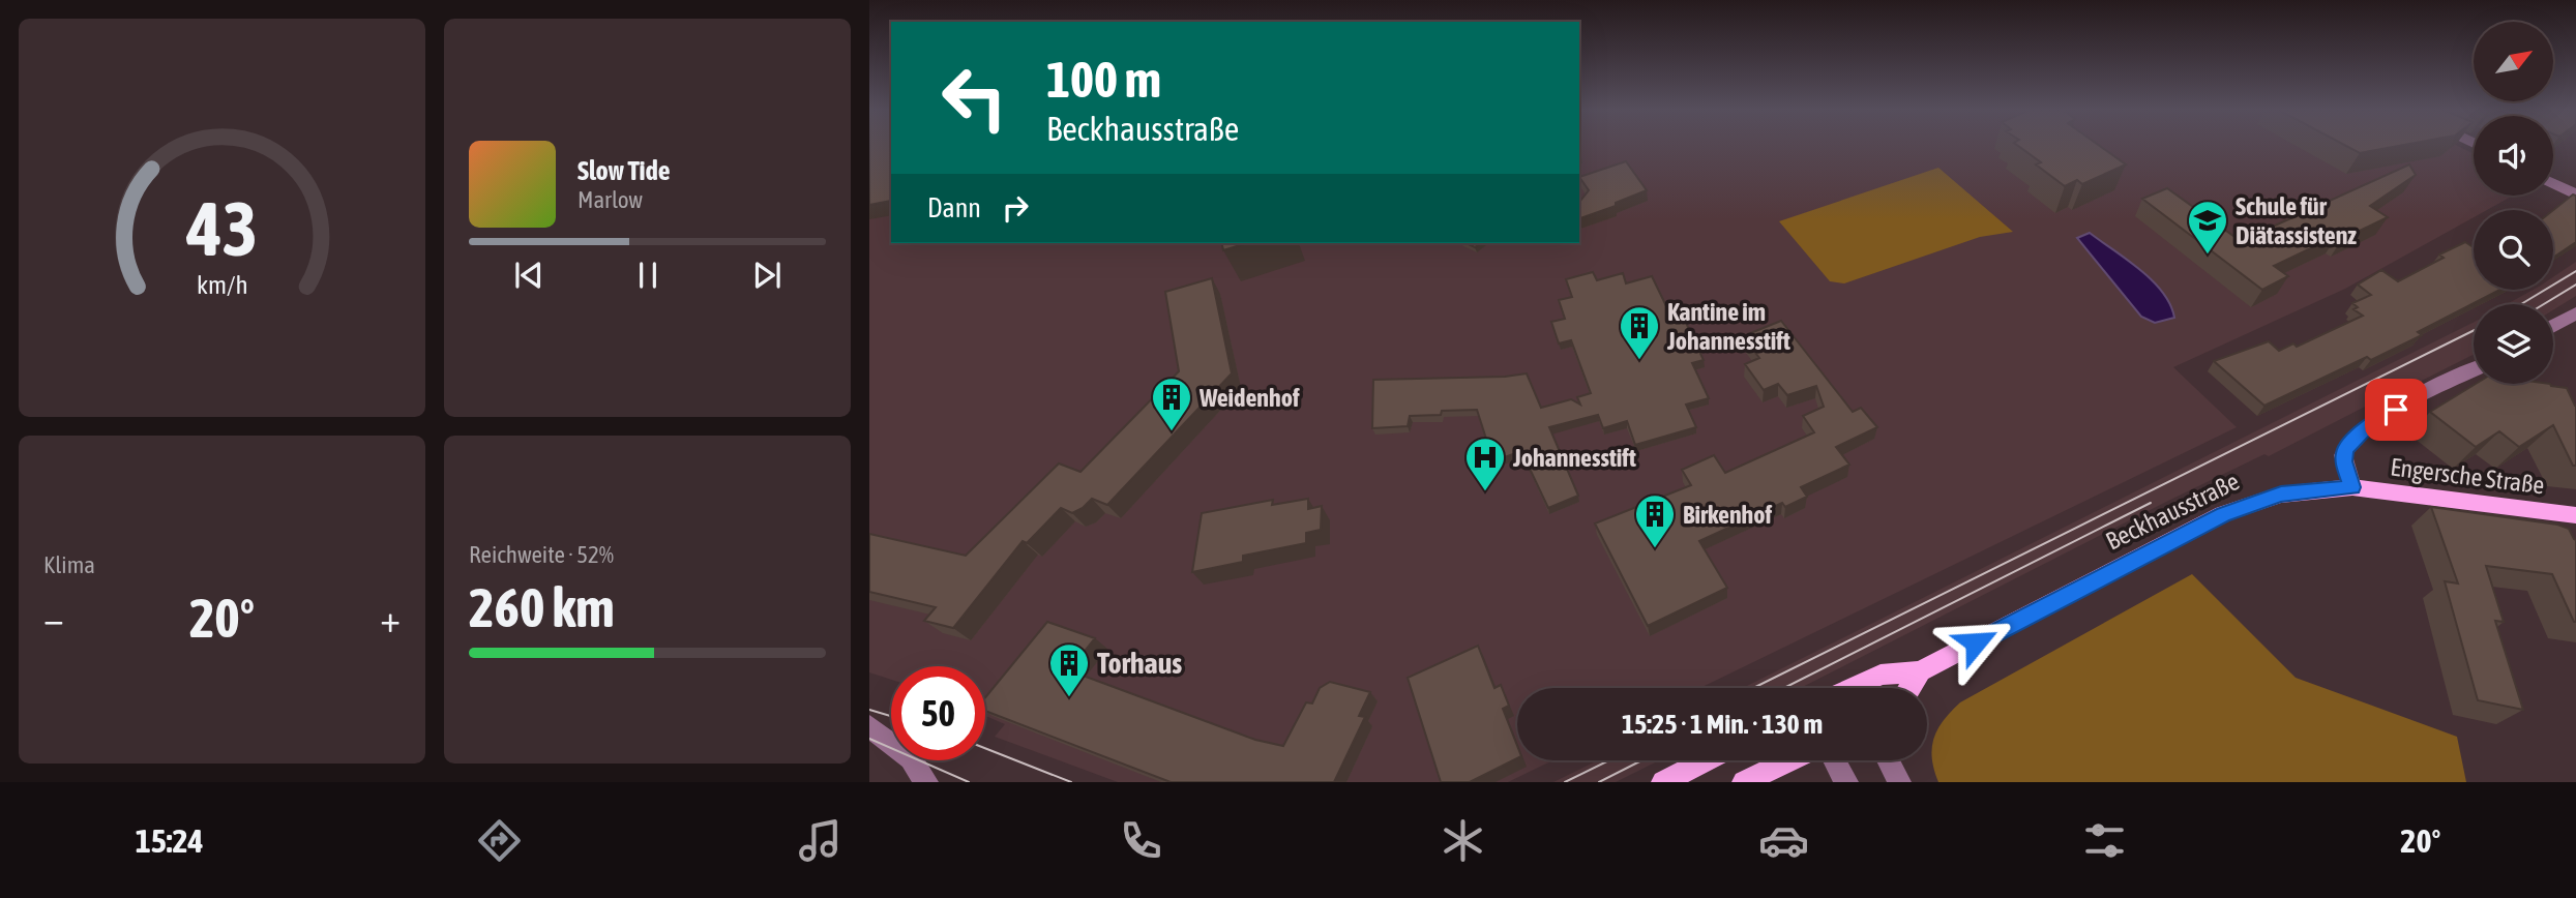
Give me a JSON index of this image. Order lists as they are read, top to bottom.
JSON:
{
  "streets": {
    "main road": ["Engersche Straße", "Beckhausstraße"]
  },
  "crossings": [
    ["Engersche Straße", "Beckhausstraße"]
  ],
  "places": {
    "school or university": ["Schule für Diätassistenz"],
    "building": [
      "Kantine im Johannesstift",
      "Weidenhof",
      "Birkenhof",
      "Torhaus"
    ],
    "hospital": ["Johannesstift"]
  },
  "north": "top right",
  "page": {
    "turn": ["100 m", "Beckhausstraße"],
    "song": ["Slow Tide", "Marlow"],
    "then": "Dann",
    "tile": [
      "Klima",
      ["Reichweite · 52%", "260 km"]
    ],
    "heat": ["−", "20°", "+"],
    "limit": "50",
    "trip": "15:25 · 1 Min. · 130 m",
    "tabs": ["15:24", "20°"],
    "gauge": ["43", "km/h"]
  }
}
